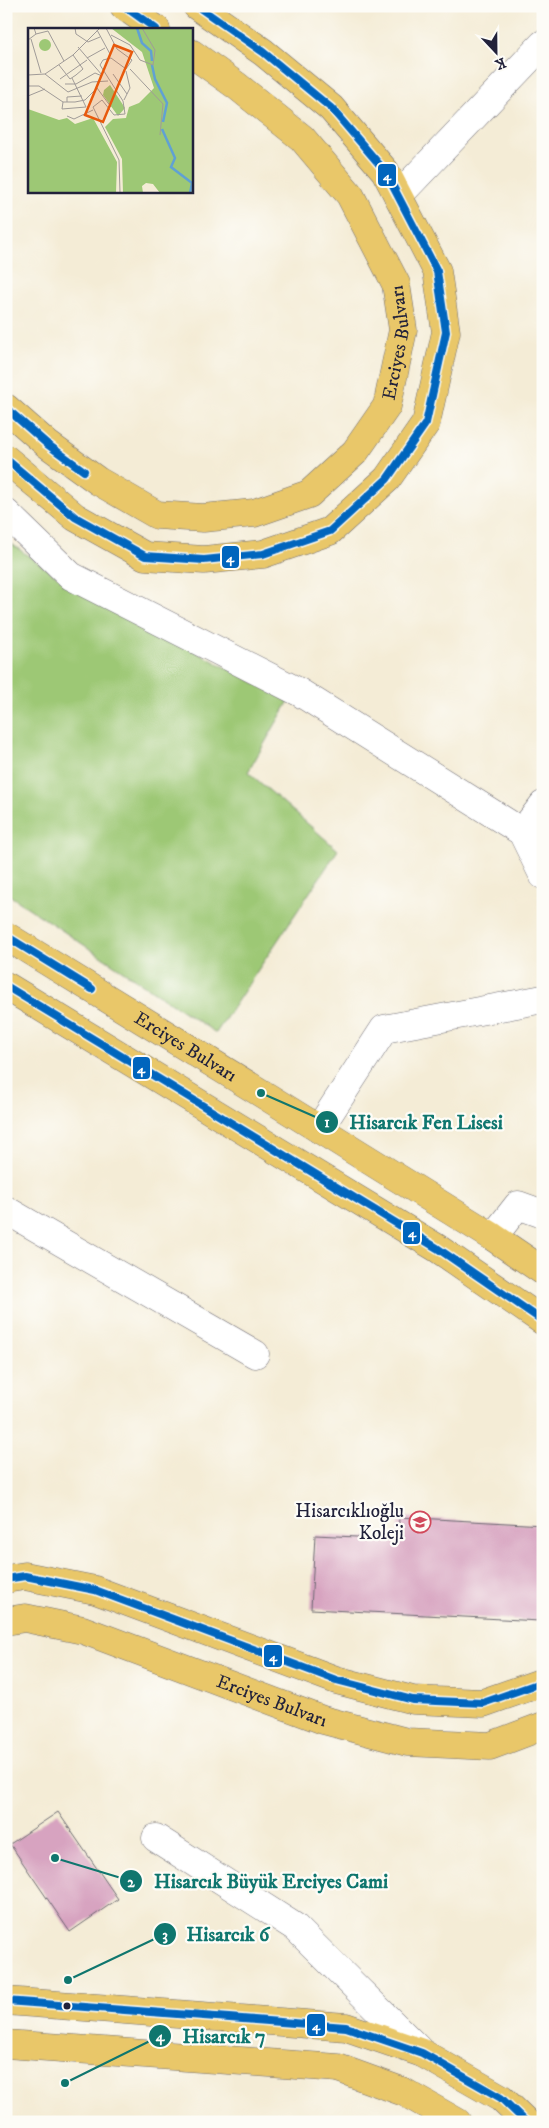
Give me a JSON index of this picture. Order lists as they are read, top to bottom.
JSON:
{
  "streets": {
    "highway": ["Erciyes Bulvarı"]
  },
  "places": {
    "other": [
      "Hisarcık Fen Lisesi",
      "Hisarcık Büyük Erciyes Cami",
      "Hisarcık 6",
      "Hisarcık 7"
    ],
    "school or university": ["Hisarcıklıoğlu Koleji"]
  },
  "lines": ["transit line 4"],
  "north": "bottom"
}
